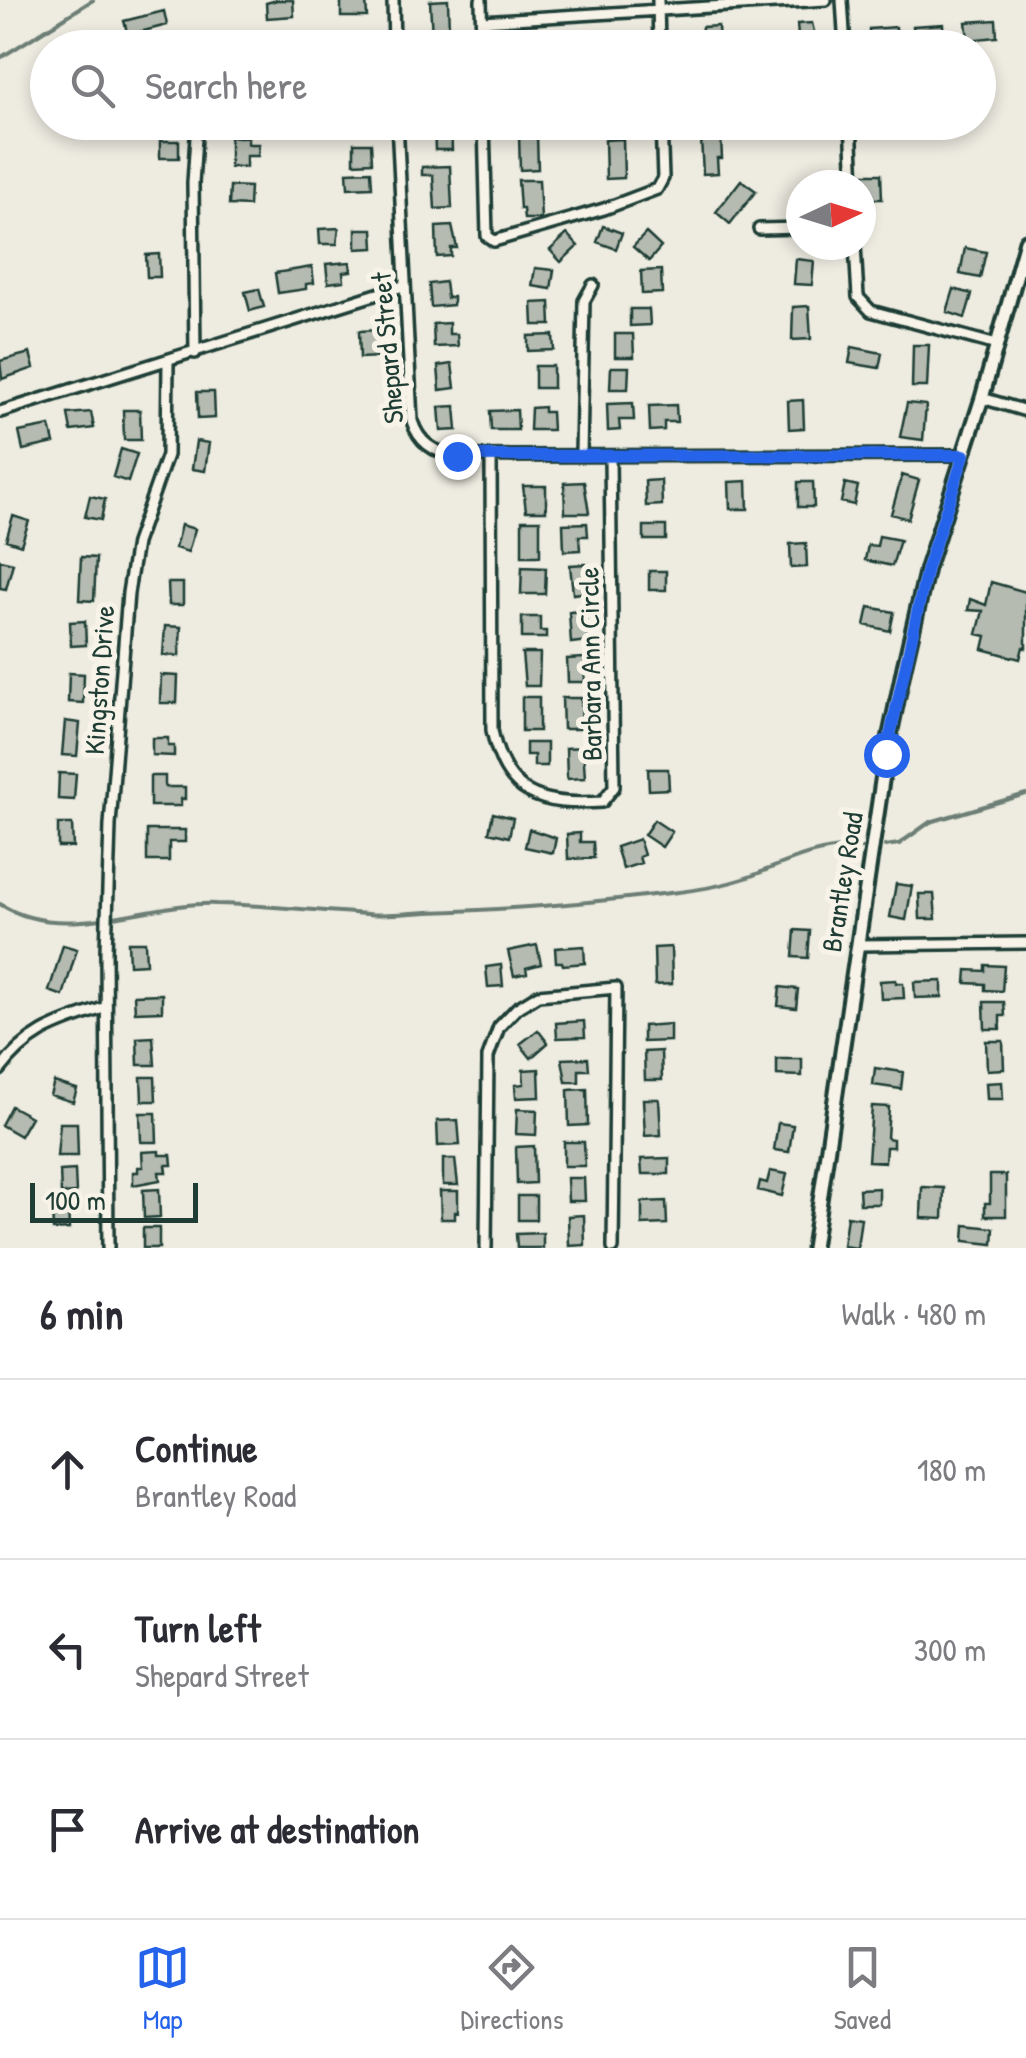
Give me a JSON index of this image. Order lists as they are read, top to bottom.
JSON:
{
  "streets": {
    "street": [
      "Shepard Street",
      "Barbara Ann Circle",
      "Kingston Drive",
      "Brantley Road"
    ]
  },
  "crossings": [
    ["Shepard Street", "Barbara Ann Circle"],
    ["Shepard Street", "Brantley Road"]
  ],
  "scale_bar": "100 m",
  "north": "right",
  "page": {
    "search": "Search here",
    "scale": "100 m",
    "heading": ["6 min", "Walk · 480 m"],
    "list": [
      ["Continue", "Brantley Road", "180 m"],
      ["Turn left", "Shepard Street", "300 m"],
      "Arrive at destination"
    ],
    "nav": ["Map", "Directions", "Saved"]
  }
}
